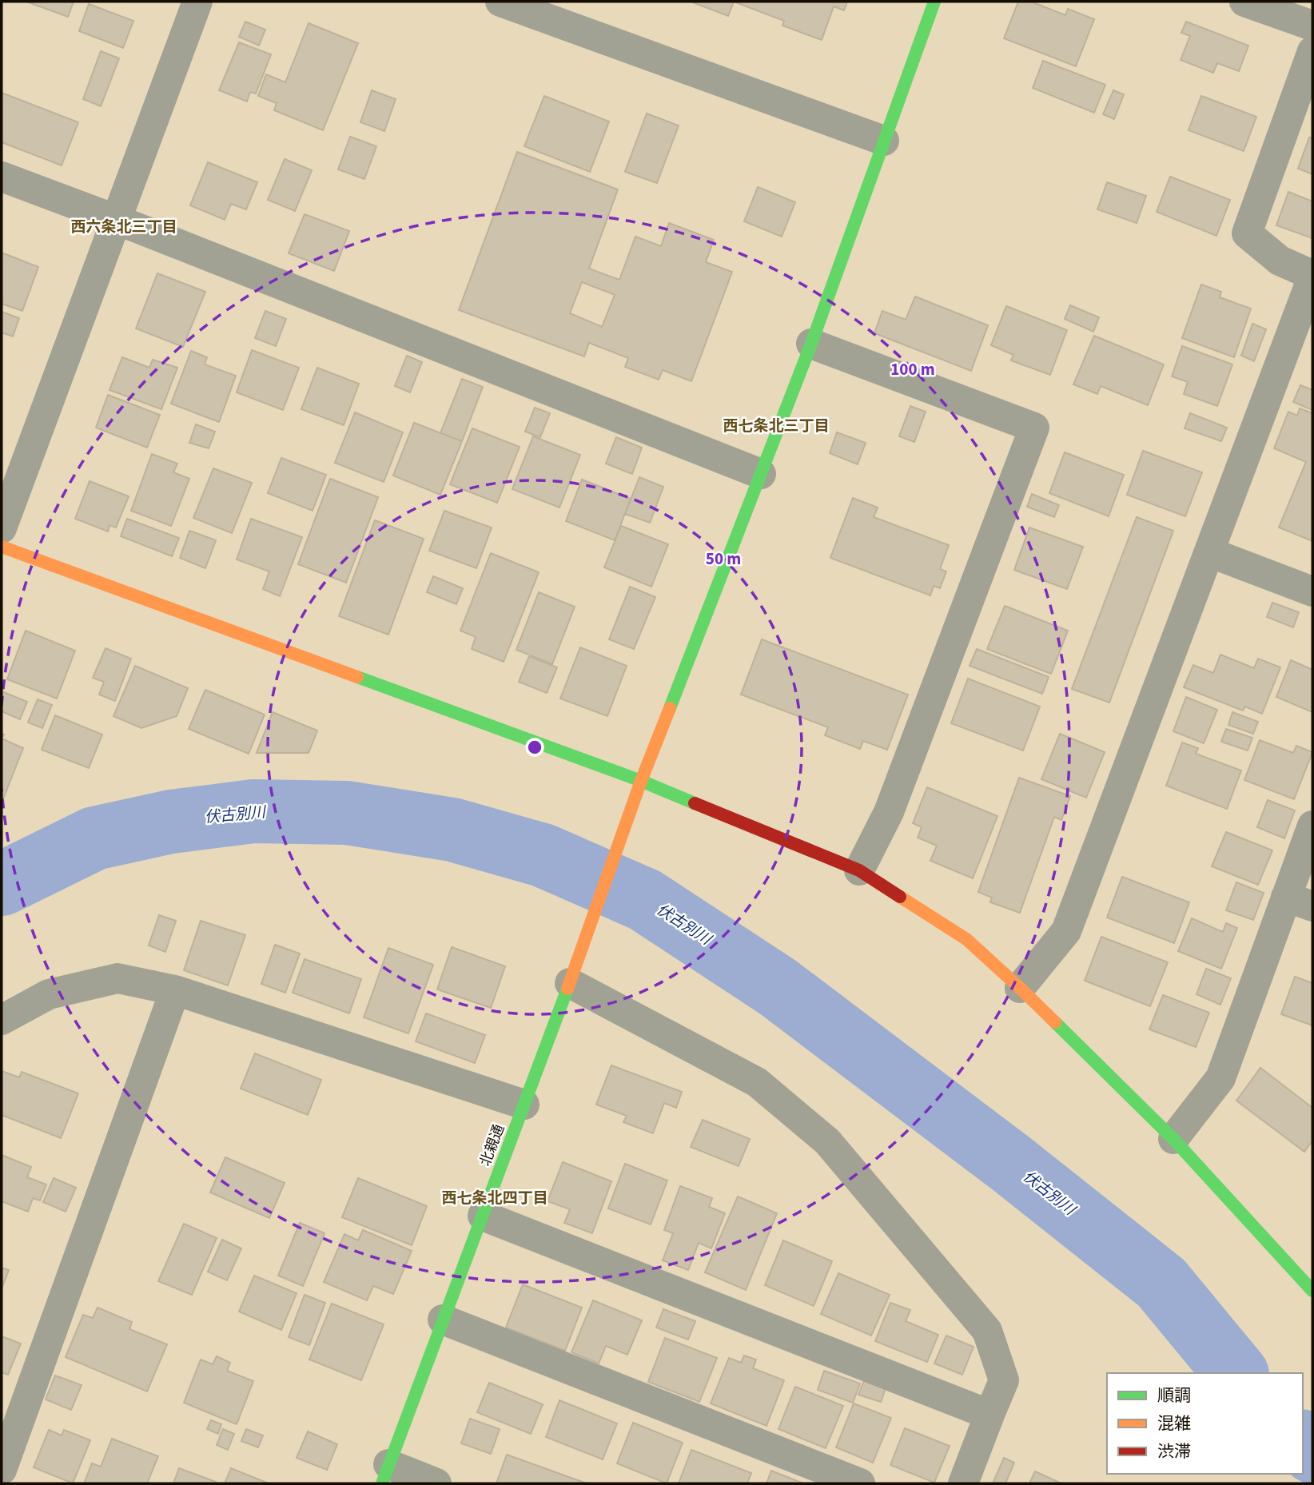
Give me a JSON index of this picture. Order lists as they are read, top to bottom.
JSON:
{
  "streets": {
    "street": ["北親通"]
  },
  "districts": ["西六条北三丁目", "西七条北三丁目", "西七条北四丁目"],
  "water": ["伏古別川"],
  "legend": ["順調", "混雑", "渋滞"],
  "rings": ["100 m", "50 m"]
}
